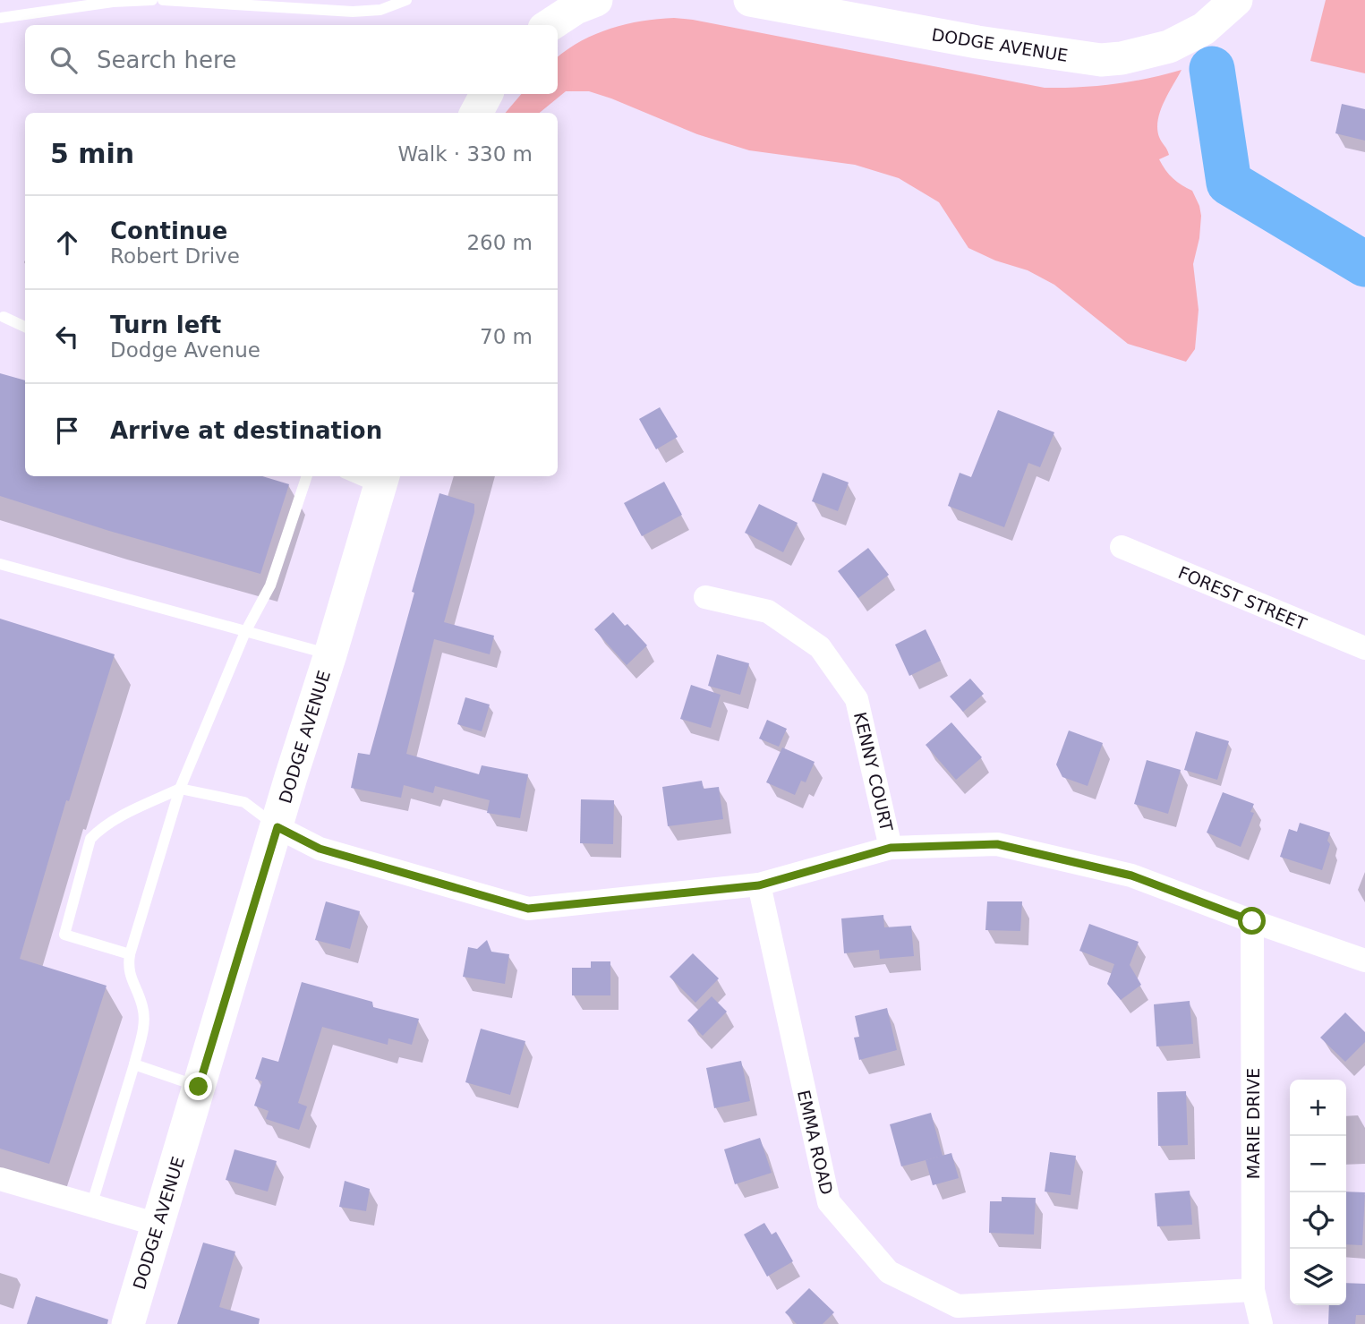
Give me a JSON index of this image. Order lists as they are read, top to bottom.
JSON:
{
  "streets": {
    "main road": ["DODGE AVENUE"],
    "street": [
      "FOREST STREET",
      "KENNY COURT",
      "MARIE DRIVE",
      "EMMA ROAD"
    ]
  },
  "crossings": [
    ["MARIE DRIVE", "EMMA ROAD"]
  ],
  "page": {
    "search": "Search here",
    "heading": ["5 min", "Walk · 330 m"],
    "list": [
      ["Continue", "Robert Drive", "260 m"],
      ["Turn left", "Dodge Avenue", "70 m"],
      "Arrive at destination"
    ],
    "map_buttons": ["+", "−"]
  }
}
